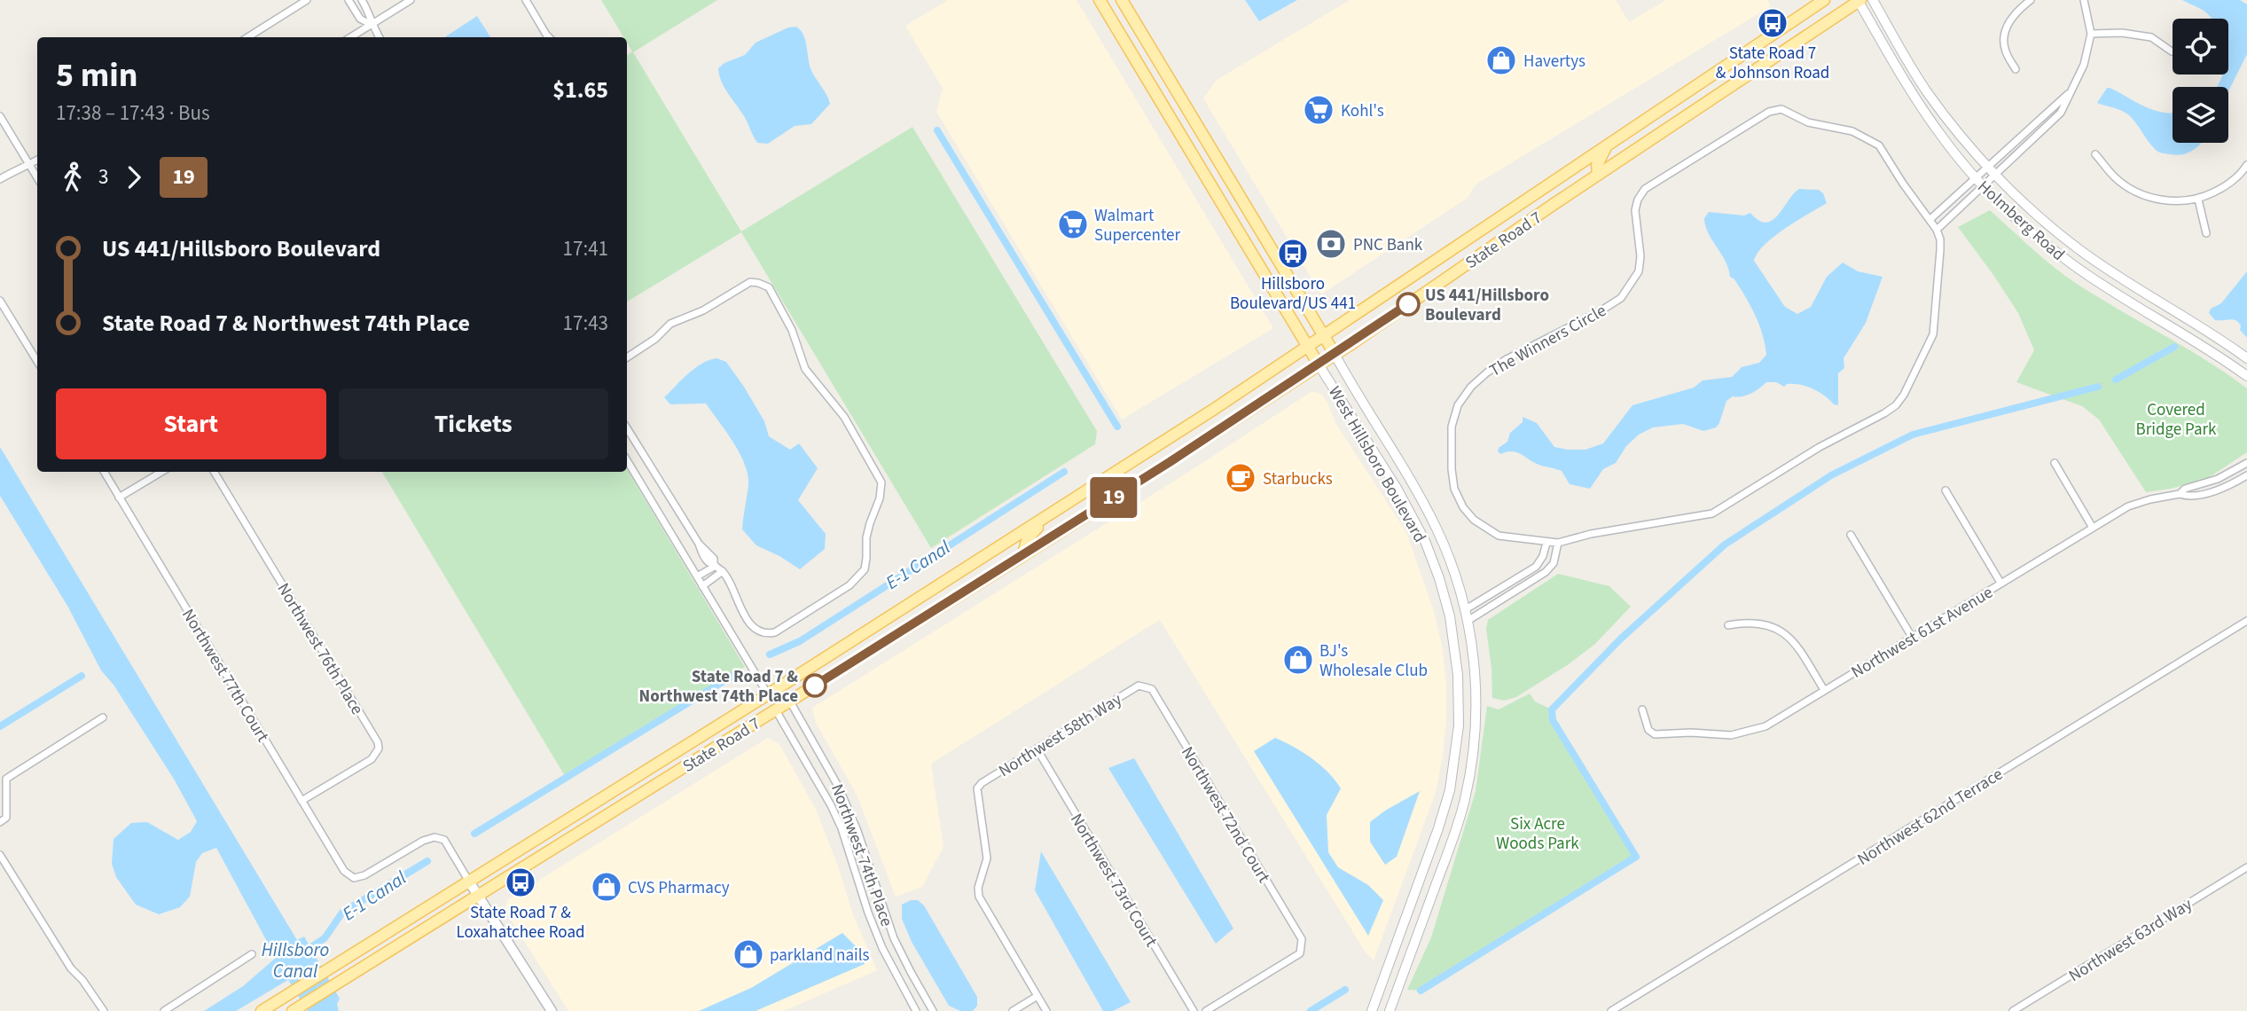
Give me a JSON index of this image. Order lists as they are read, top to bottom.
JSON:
{
  "streets": {
    "main road": ["State Road 7", "West Hillsboro Boulevard"],
    "street": [
      "Holmberg Road",
      "The Winners Circle",
      "Northwest 61st Avenue",
      "Northwest 76th Place",
      "Northwest 77th Court",
      "Northwest 58th Way",
      "Northwest 72nd Court",
      "Northwest 62nd Terrace",
      "Northwest 74th Place",
      "Northwest 73rd Court",
      "Northwest 63rd Way"
    ]
  },
  "crossings": [
    ["Holmberg Road", "State Road 7"],
    ["State Road 7", "West Hillsboro Boulevard"],
    ["State Road 7", "Northwest 77th Court"],
    ["State Road 7", "Northwest 74th Place"],
    ["Northwest 76th Place", "Northwest 77th Court"],
    ["Northwest 58th Way", "Northwest 72nd Court"],
    ["Northwest 58th Way", "Northwest 73rd Court"]
  ],
  "water": ["E-1 Canal", "Hillsboro Canal"],
  "parks": ["Covered Bridge Park", "Six Acre Woods Park"],
  "places": {
    "bus stop": ["State Road 7 & Johnson Road", "Hillsboro Boulevard/US 441", "State Road 7 & Loxahatchee Road"],
    "shop": [
      "Havertys",
      "BJ's Wholesale Club",
      "CVS Pharmacy",
      "parkland nails"
    ],
    "supermarket": ["Kohl's", "Walmart Supercenter"],
    "bank": ["PNC Bank"],
    "other": ["US 441/Hillsboro Boulevard", "State Road 7 & Northwest 74th Place"],
    "cafe": ["Starbucks"]
  },
  "lines": ["bus line 19"],
  "page": {
    "on_map": "19",
    "heading": ["5 min", "17:38 – 17:43 · Bus", "$1.65"],
    "legs": ["3", "19"],
    "list": [
      {
        "name": "US 441/Hillsboro Boulevard",
        "value": "17:41"
      },
      {
        "name": "State Road 7 & Northwest 74th Place",
        "value": "17:43"
      }
    ],
    "buttons": ["Start", "Tickets"]
  }
}
